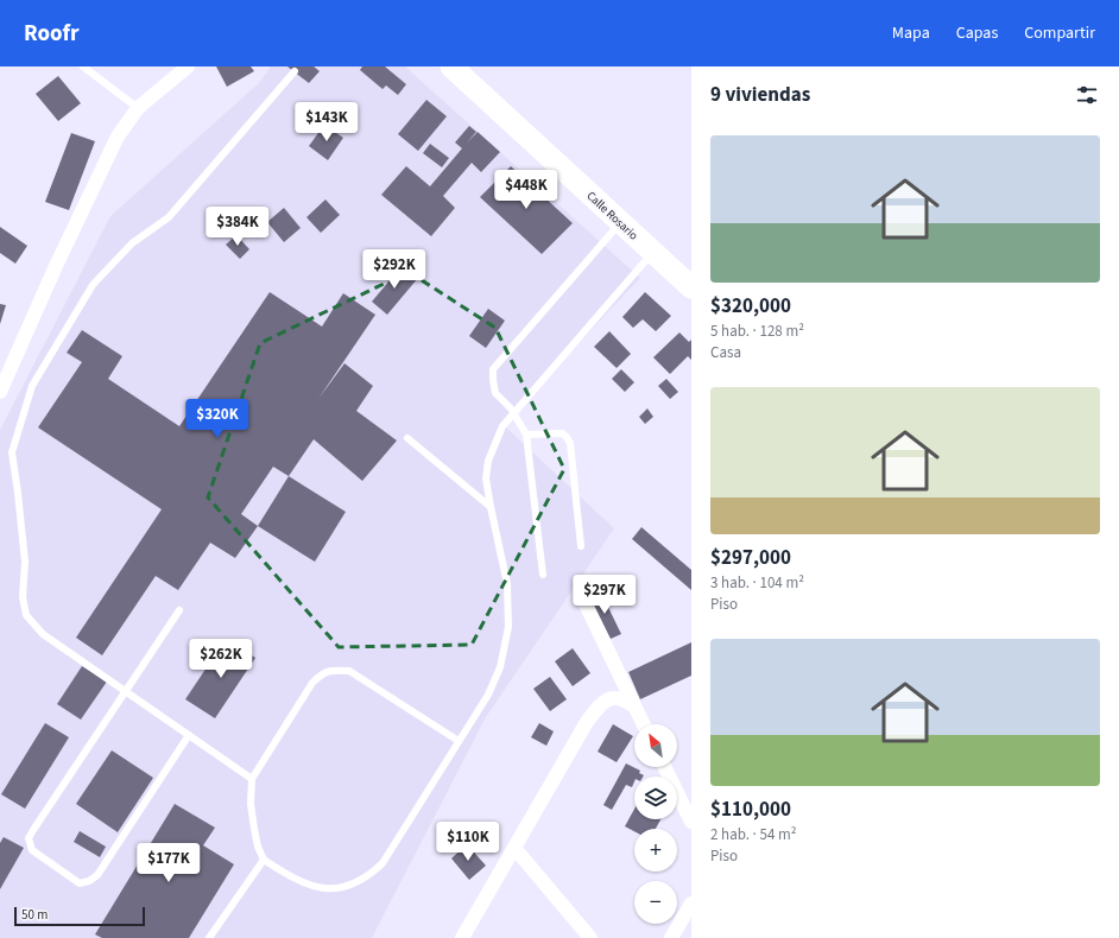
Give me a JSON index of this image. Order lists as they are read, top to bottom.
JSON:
{
  "streets": {
    "main road": ["Calle Rosario"]
  },
  "scale_bar": "50 m",
  "north": "top left",
  "page": {
    "header": "Roofr",
    "nav": ["Mapa", "Capas", "Compartir"],
    "heading": "9 viviendas",
    "price": [
      "$143K",
      "$448K",
      "$384K",
      "$292K",
      "$320K",
      "$297K",
      "$262K",
      "$110K",
      "$177K"
    ],
    "list": [
      {
        "name": "$320,000",
        "note": "5 hab. · 128 m² · Casa"
      },
      {
        "name": "$297,000",
        "note": "3 hab. · 104 m² · Piso"
      },
      {
        "name": "$110,000",
        "note": "2 hab. · 54 m² · Piso"
      }
    ],
    "map_buttons": ["+", "−"],
    "scale": "50 m"
  }
}
